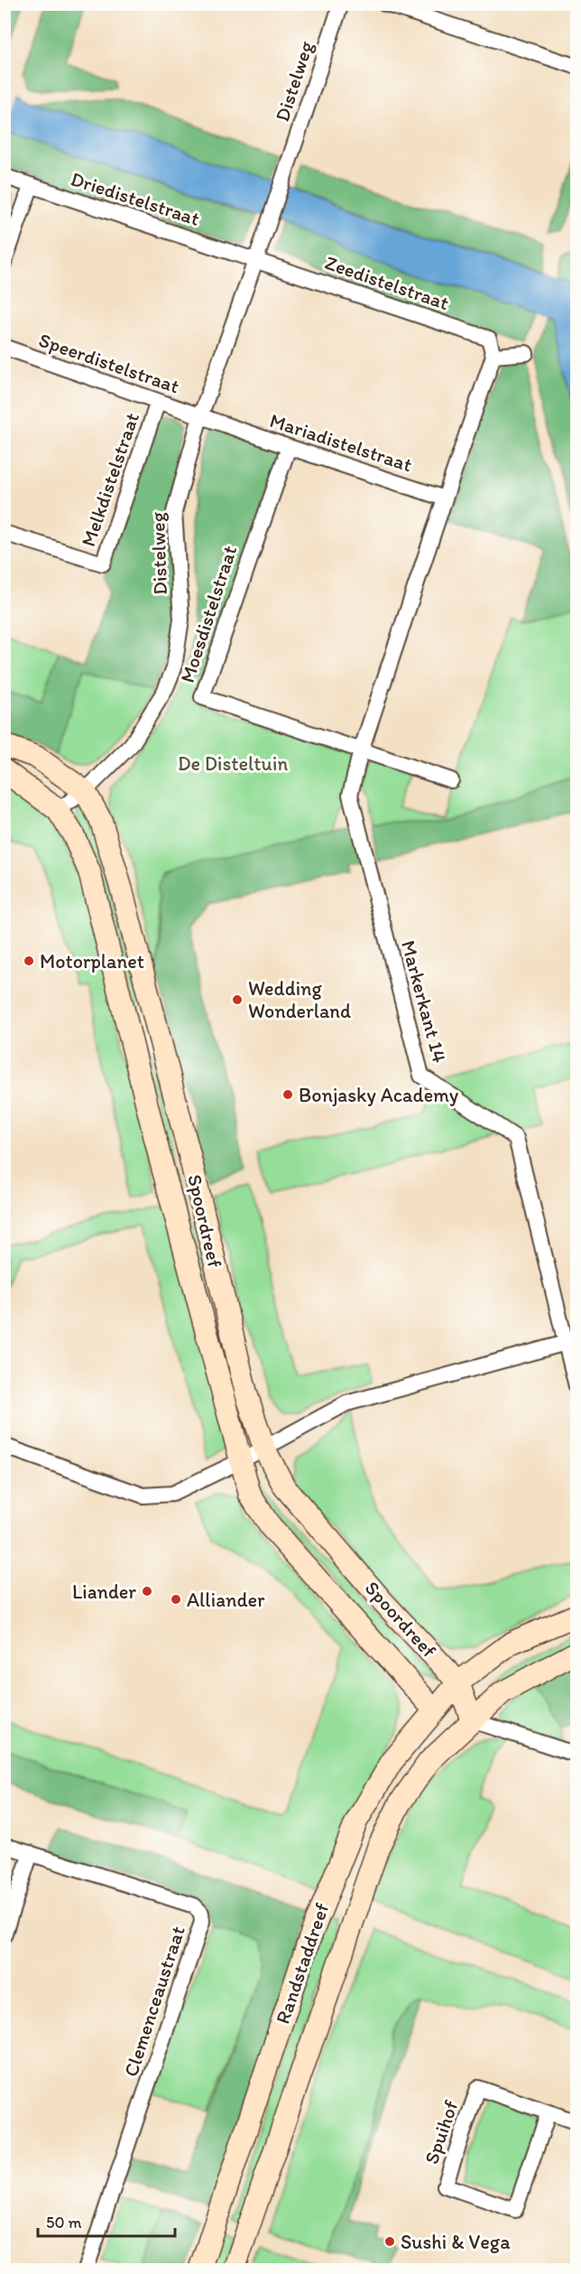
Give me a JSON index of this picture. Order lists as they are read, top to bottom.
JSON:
{
  "streets": {
    "main road": ["Spoordreef", "Randstaddreef"],
    "street": [
      "Distelweg",
      "Driedistelstraat",
      "Zeedistelstraat",
      "Speerdistelstraat",
      "Mariadistelstraat",
      "Melkdistelstraat",
      "Moesdistelstraat",
      "Markerkant 14",
      "Clemenceaustraat",
      "Spuihof"
    ]
  },
  "crossings": [
    ["Distelweg", "Driedistelstraat"],
    ["Distelweg", "Zeedistelstraat"],
    ["Distelweg", "Speerdistelstraat"],
    ["Distelweg", "Mariadistelstraat"],
    ["Distelweg", "Spoordreef"],
    ["Driedistelstraat", "Zeedistelstraat"],
    ["Speerdistelstraat", "Mariadistelstraat"],
    ["Speerdistelstraat", "Melkdistelstraat"],
    ["Mariadistelstraat", "Moesdistelstraat"],
    ["Moesdistelstraat", "Markerkant 14"],
    ["Spoordreef", "Randstaddreef"]
  ],
  "parks": ["De Disteltuin"],
  "places": [
    "Motorplanet",
    "Wedding Wonderland",
    "Bonjasky Academy",
    "Liander",
    "Alliander",
    "Sushi & Vega"
  ],
  "scale_bar": "50 m"
}
